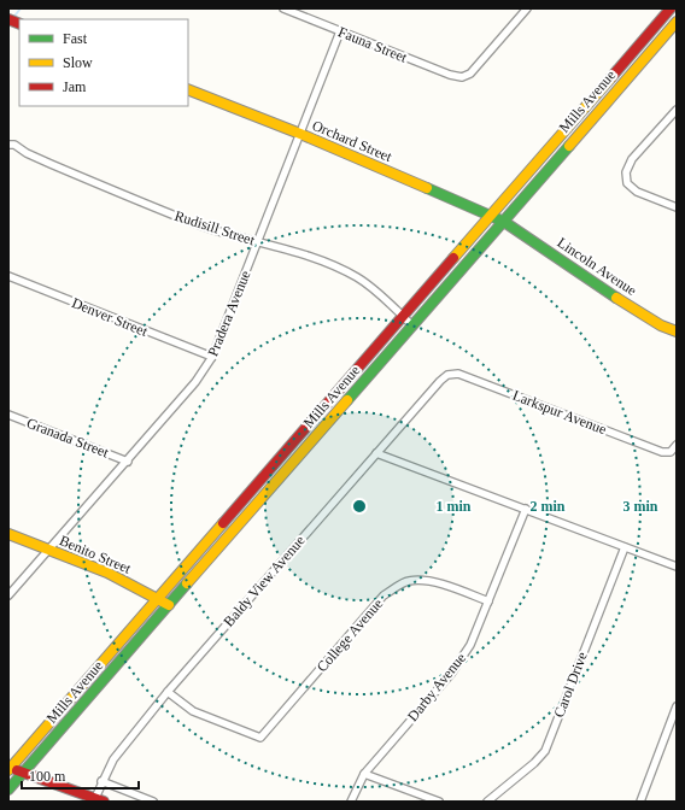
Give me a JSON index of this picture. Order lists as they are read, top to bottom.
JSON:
{
  "streets": {
    "main road": [
      "Mills Avenue",
      "Orchard Street",
      "Lincoln Avenue",
      "Benito Street"
    ],
    "street": [
      "Fauna Street",
      "Rudisill Street",
      "Pradera Avenue",
      "Denver Street",
      "Larkspur Avenue",
      "Granada Street",
      "Baldy View Avenue",
      "College Avenue",
      "Carol Drive",
      "Darby Avenue"
    ]
  },
  "crossings": [
    ["Fauna Street", "Pradera Avenue"],
    ["Mills Avenue", "Orchard Street"],
    ["Mills Avenue", "Rudisill Street"],
    ["Mills Avenue", "Lincoln Avenue"],
    ["Mills Avenue", "Benito Street"],
    ["Orchard Street", "Lincoln Avenue"],
    ["Orchard Street", "Pradera Avenue"],
    ["Rudisill Street", "Pradera Avenue"],
    ["Pradera Avenue", "Denver Street"],
    ["Pradera Avenue", "Granada Street"],
    ["Pradera Avenue", "Benito Street"],
    ["Larkspur Avenue", "Baldy View Avenue"],
    ["Baldy View Avenue", "College Avenue"],
    ["College Avenue", "Darby Avenue"]
  ],
  "legend": ["Fast", "Slow", "Jam"],
  "scale_bar": "100 m",
  "rings": ["1 min", "2 min", "3 min"]
}
